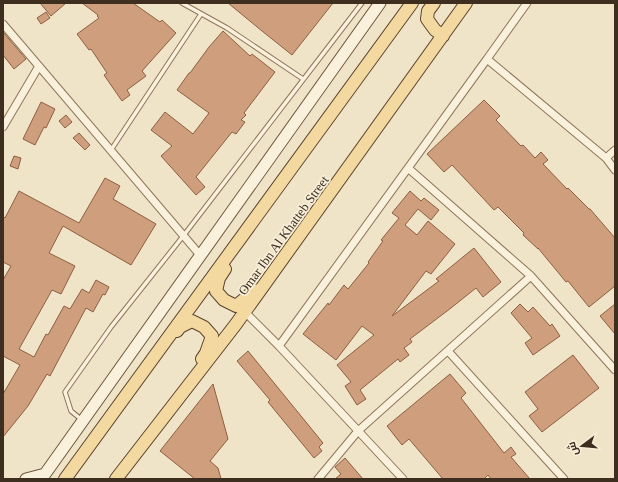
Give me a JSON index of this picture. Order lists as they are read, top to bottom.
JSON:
{
  "streets": {
    "main road": ["Omar Ibn Al Khatteb Street"]
  },
  "north": "left"
}
